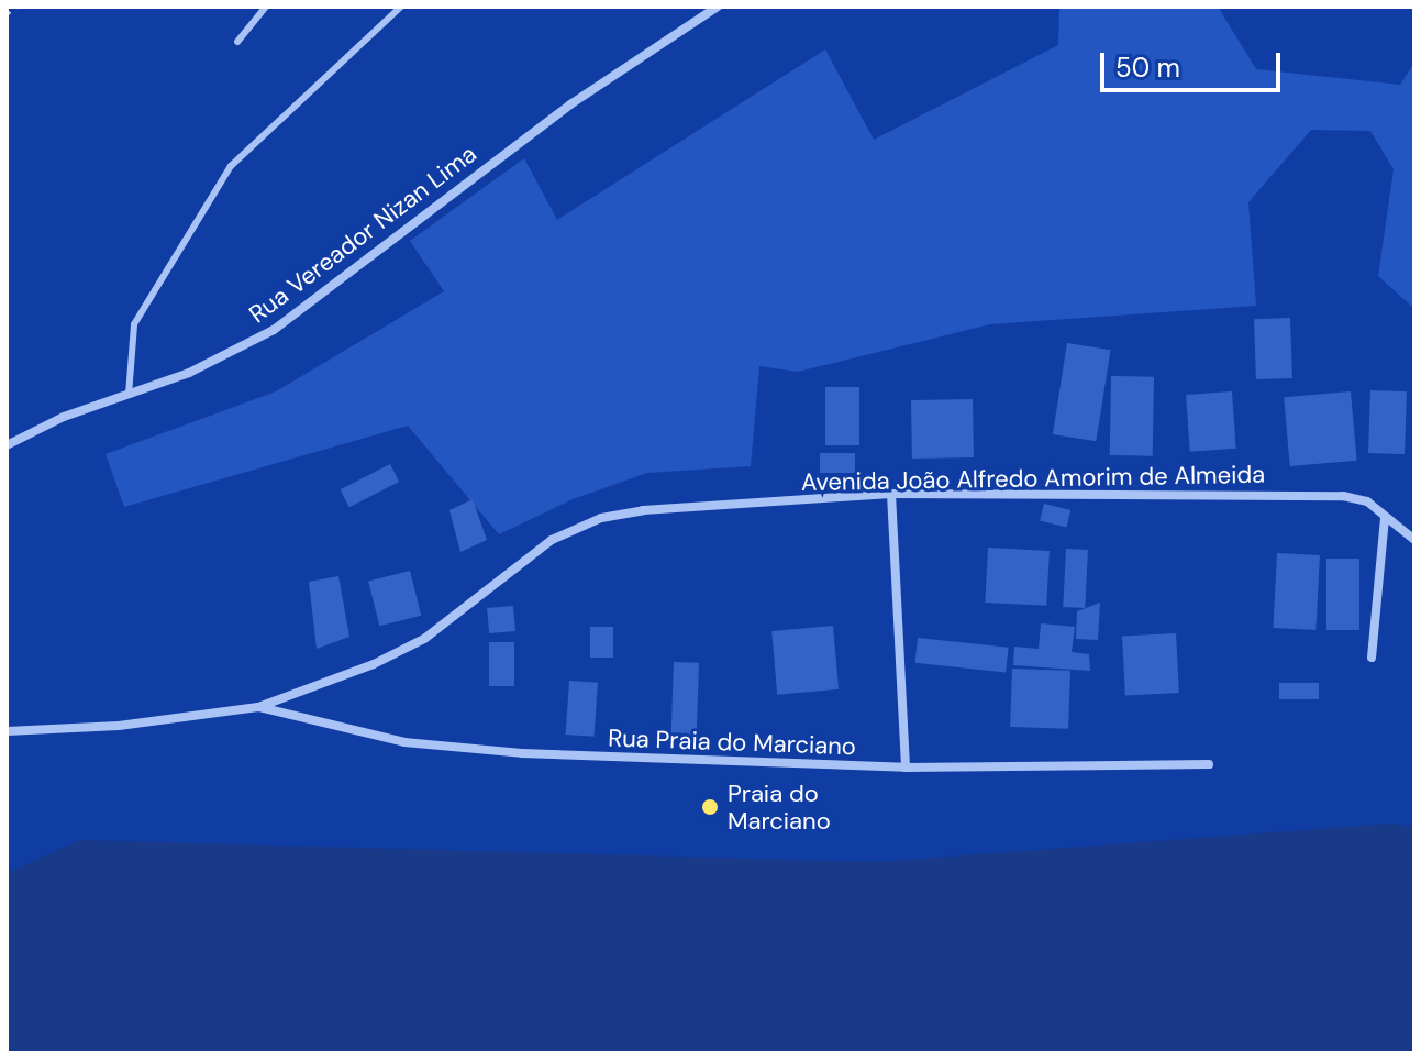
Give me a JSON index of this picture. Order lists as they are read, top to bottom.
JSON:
{
  "streets": {
    "street": ["Rua Vereador Nizan Lima", "Avenida João Alfredo Amorim de Almeida", "Rua Praia do Marciano"]
  },
  "crossings": [
    ["Avenida João Alfredo Amorim de Almeida", "Rua Praia do Marciano"]
  ],
  "places": ["Praia do Marciano"],
  "scale_bar": "50 m"
}
